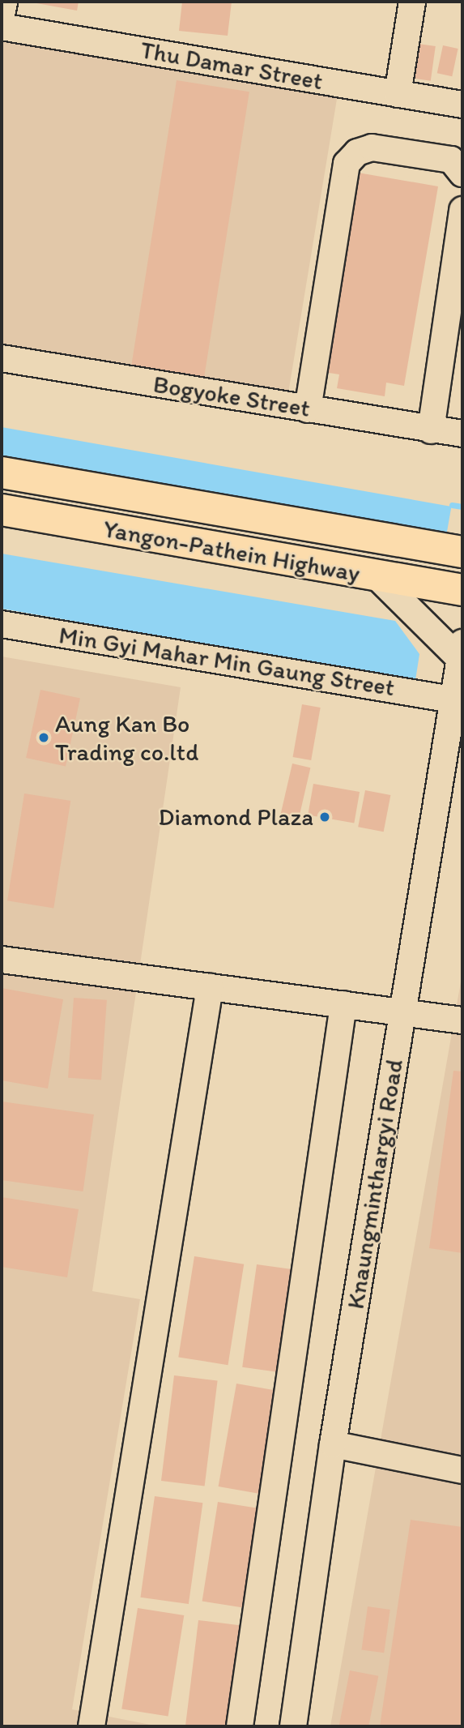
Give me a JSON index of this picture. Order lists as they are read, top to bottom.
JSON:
{
  "streets": {
    "main road": ["Yangon-Pathein Highway"],
    "street": [
      "Thu Damar Street",
      "Bogyoke Street",
      "Min Gyi Mahar Min Gaung Street",
      "Knaungminthargyi Road"
    ]
  },
  "crossings": [
    ["Min Gyi Mahar Min Gaung Street", "Knaungminthargyi Road"]
  ],
  "places": ["Aung Kan Bo Trading co.ltd", "Diamond Plaza"]
}
